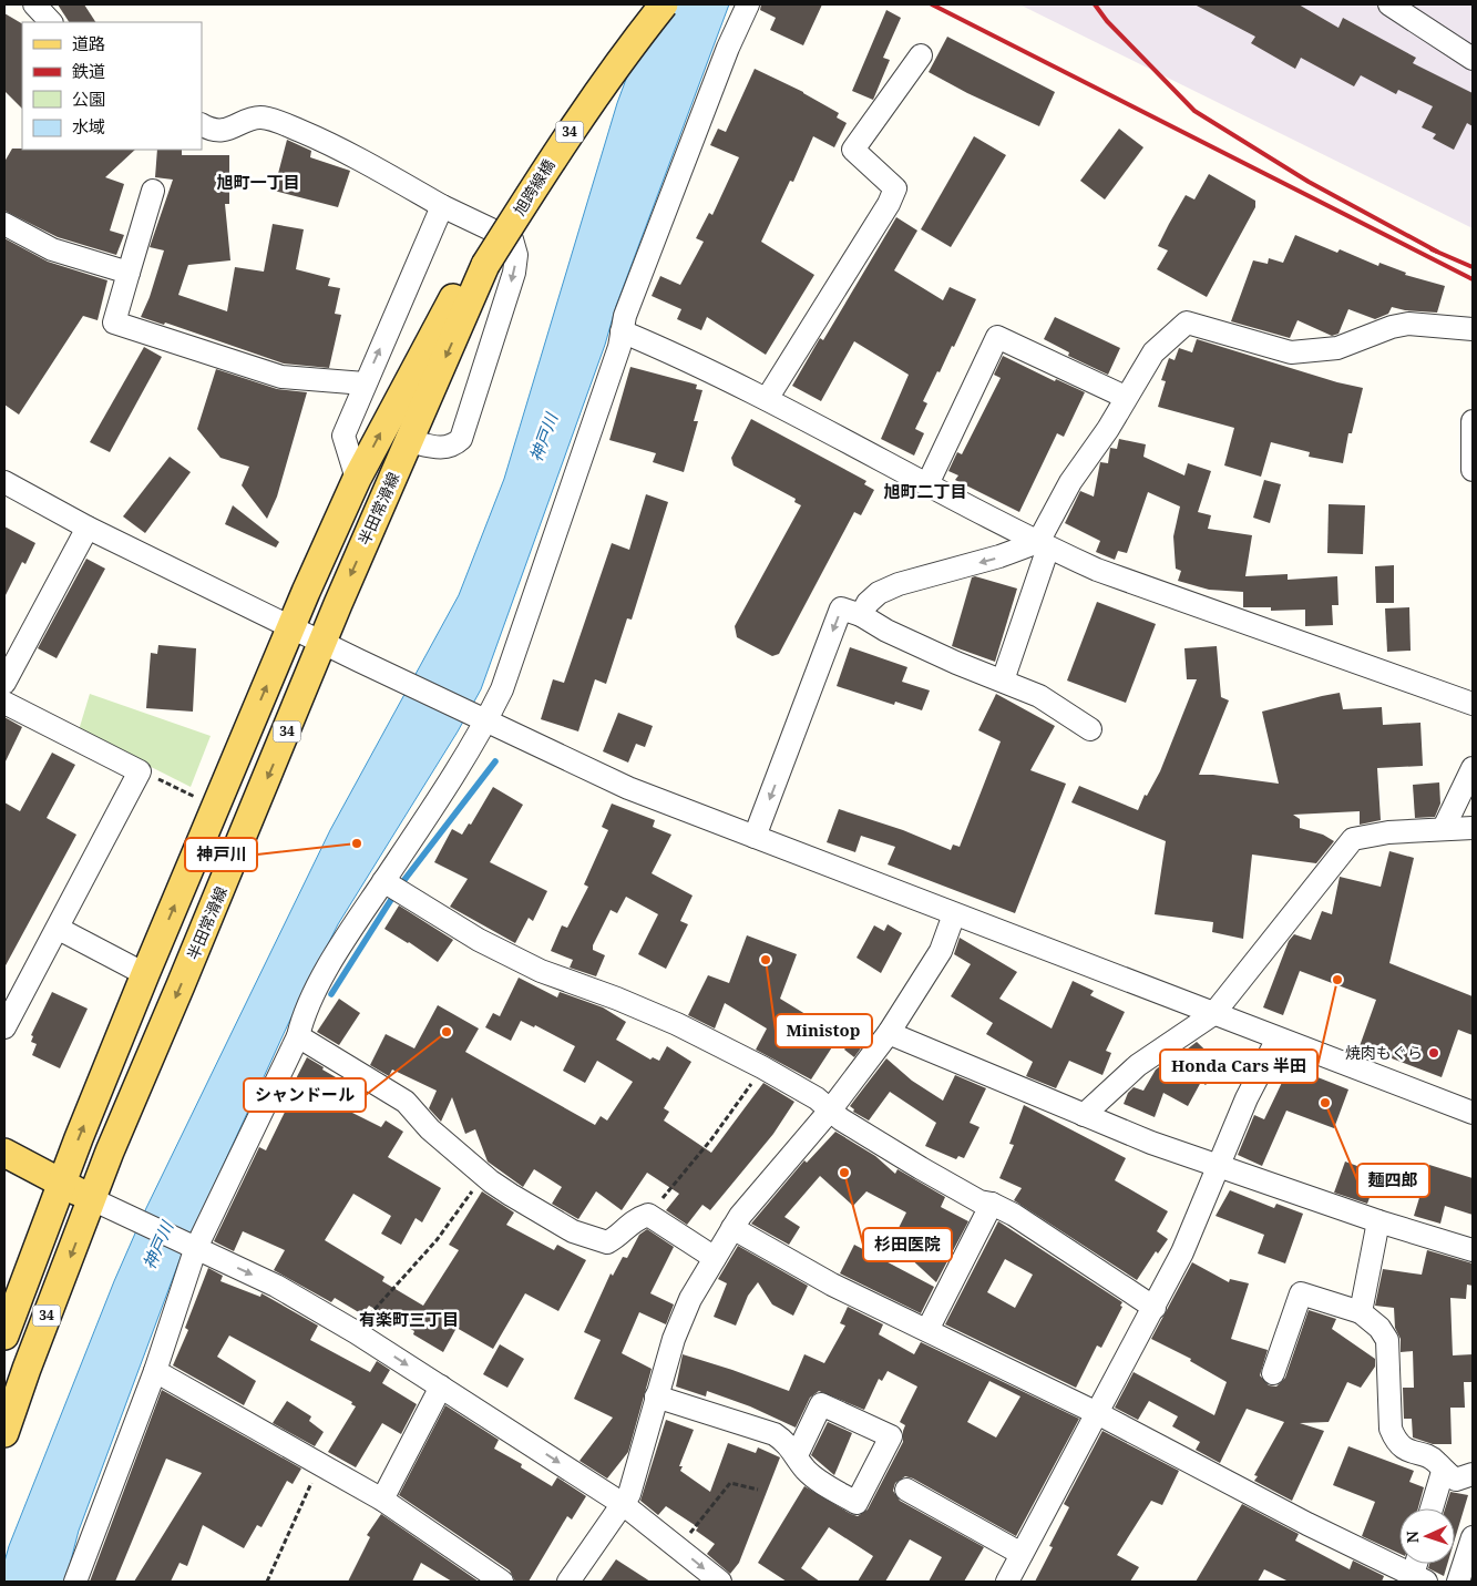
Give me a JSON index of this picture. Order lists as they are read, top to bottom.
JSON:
{
  "streets": {
    "main road": ["34", "旭跨線橋", "半田常滑線"]
  },
  "crossings": [
    ["旭跨線橋", "半田常滑線"]
  ],
  "districts": ["旭町一丁目", "旭町二丁目", "有楽町三丁目"],
  "water": ["神戸川"],
  "places": [
    "神戸川",
    "Ministop",
    "Honda Cars 半田",
    "シャンドール",
    "焼肉もぐら",
    "麺四郎",
    "杉田医院"
  ],
  "legend": [
    "道路",
    "鉄道",
    "公園",
    "水域"
  ],
  "north": "left"
}
